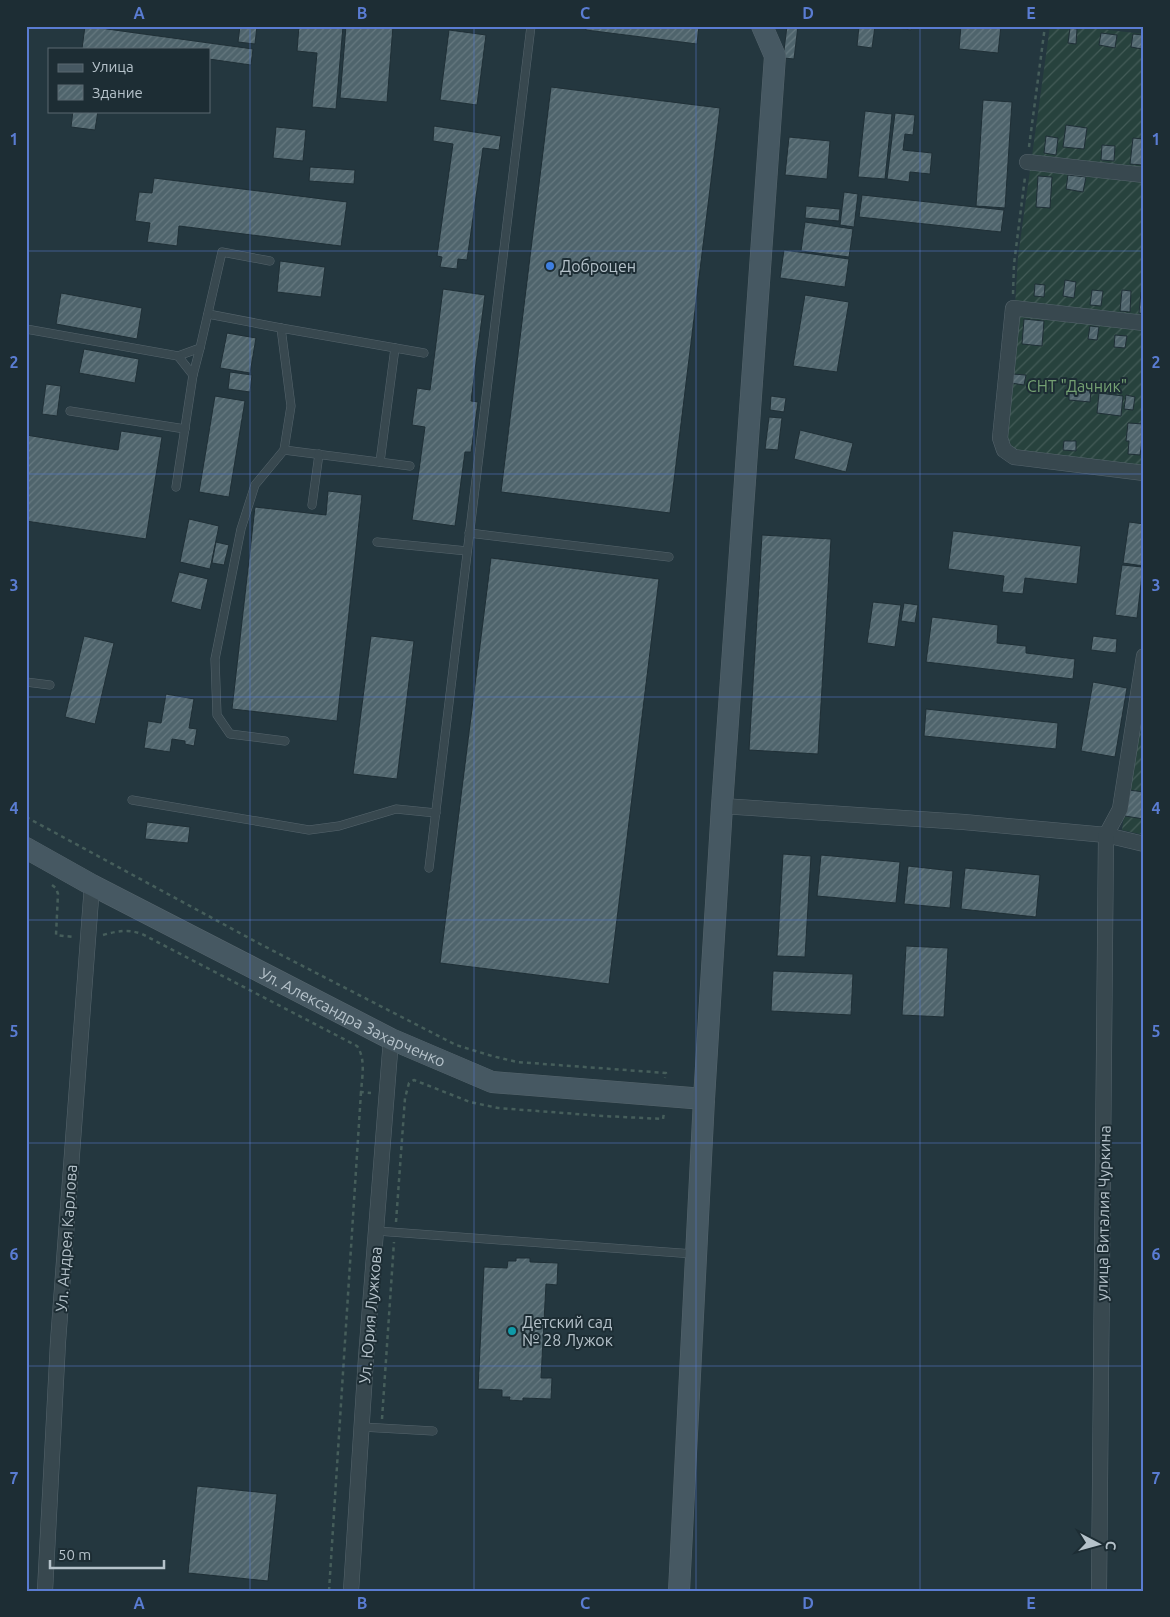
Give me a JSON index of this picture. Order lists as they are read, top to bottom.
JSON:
{
  "streets": {
    "street": [
      "Ул. Александра Захарченко",
      "улица Виталия Чуркина",
      "Ул. Андрея Карлова",
      "Ул. Юрия Лужкова"
    ]
  },
  "crossings": [
    ["Ул. Александра Захарченко", "Ул. Андрея Карлова"],
    ["Ул. Александра Захарченко", "Ул. Юрия Лужкова"]
  ],
  "parks": ["СНТ \"Дачник\""],
  "places": ["Доброцен", "Детский сад № 28 Лужок"],
  "legend": ["Улица", "Здание"],
  "scale_bar": "50 m",
  "north": "right",
  "grid": {
    "columns": [
      "A",
      "B",
      "C",
      "D",
      "E"
    ],
    "rows": [
      "1",
      "2",
      "3",
      "4",
      "5",
      "6",
      "7"
    ]
  }
}
